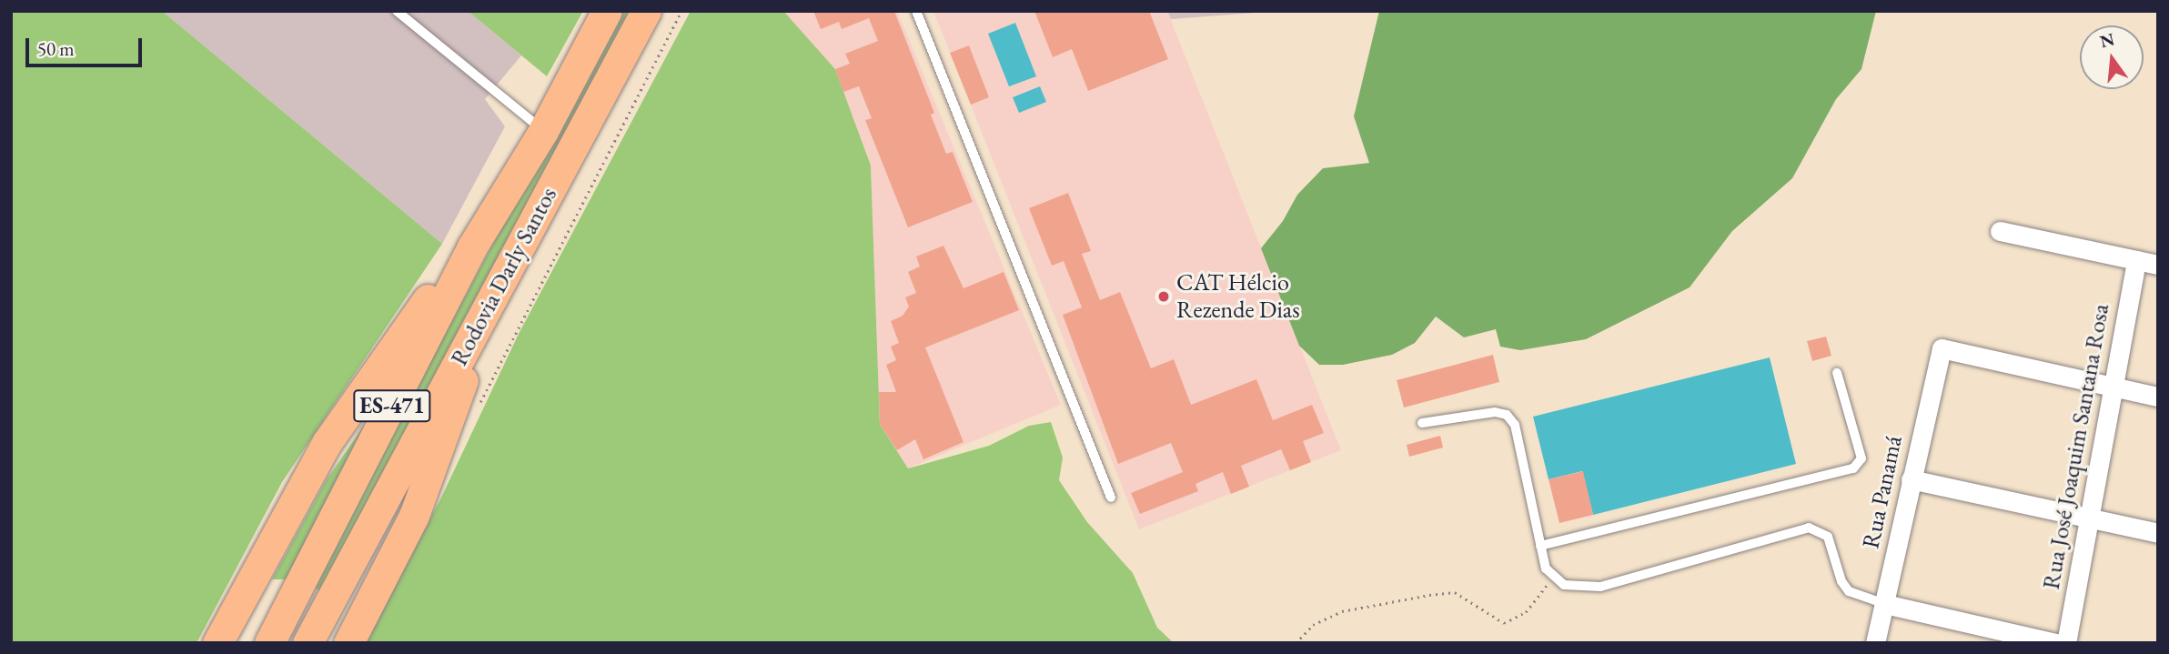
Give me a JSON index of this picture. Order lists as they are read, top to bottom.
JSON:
{
  "streets": {
    "main road": ["Rodovia Darly Santos", "ES-471"],
    "street": ["Rua José Joaquim Santana Rosa", "Rua Panamá"]
  },
  "crossings": [
    ["Rua José Joaquim Santana Rosa", "Rua Panamá"]
  ],
  "places": ["CAT Hélcio Rezende Dias"],
  "scale_bar": "50 m",
  "north": "top"
}
